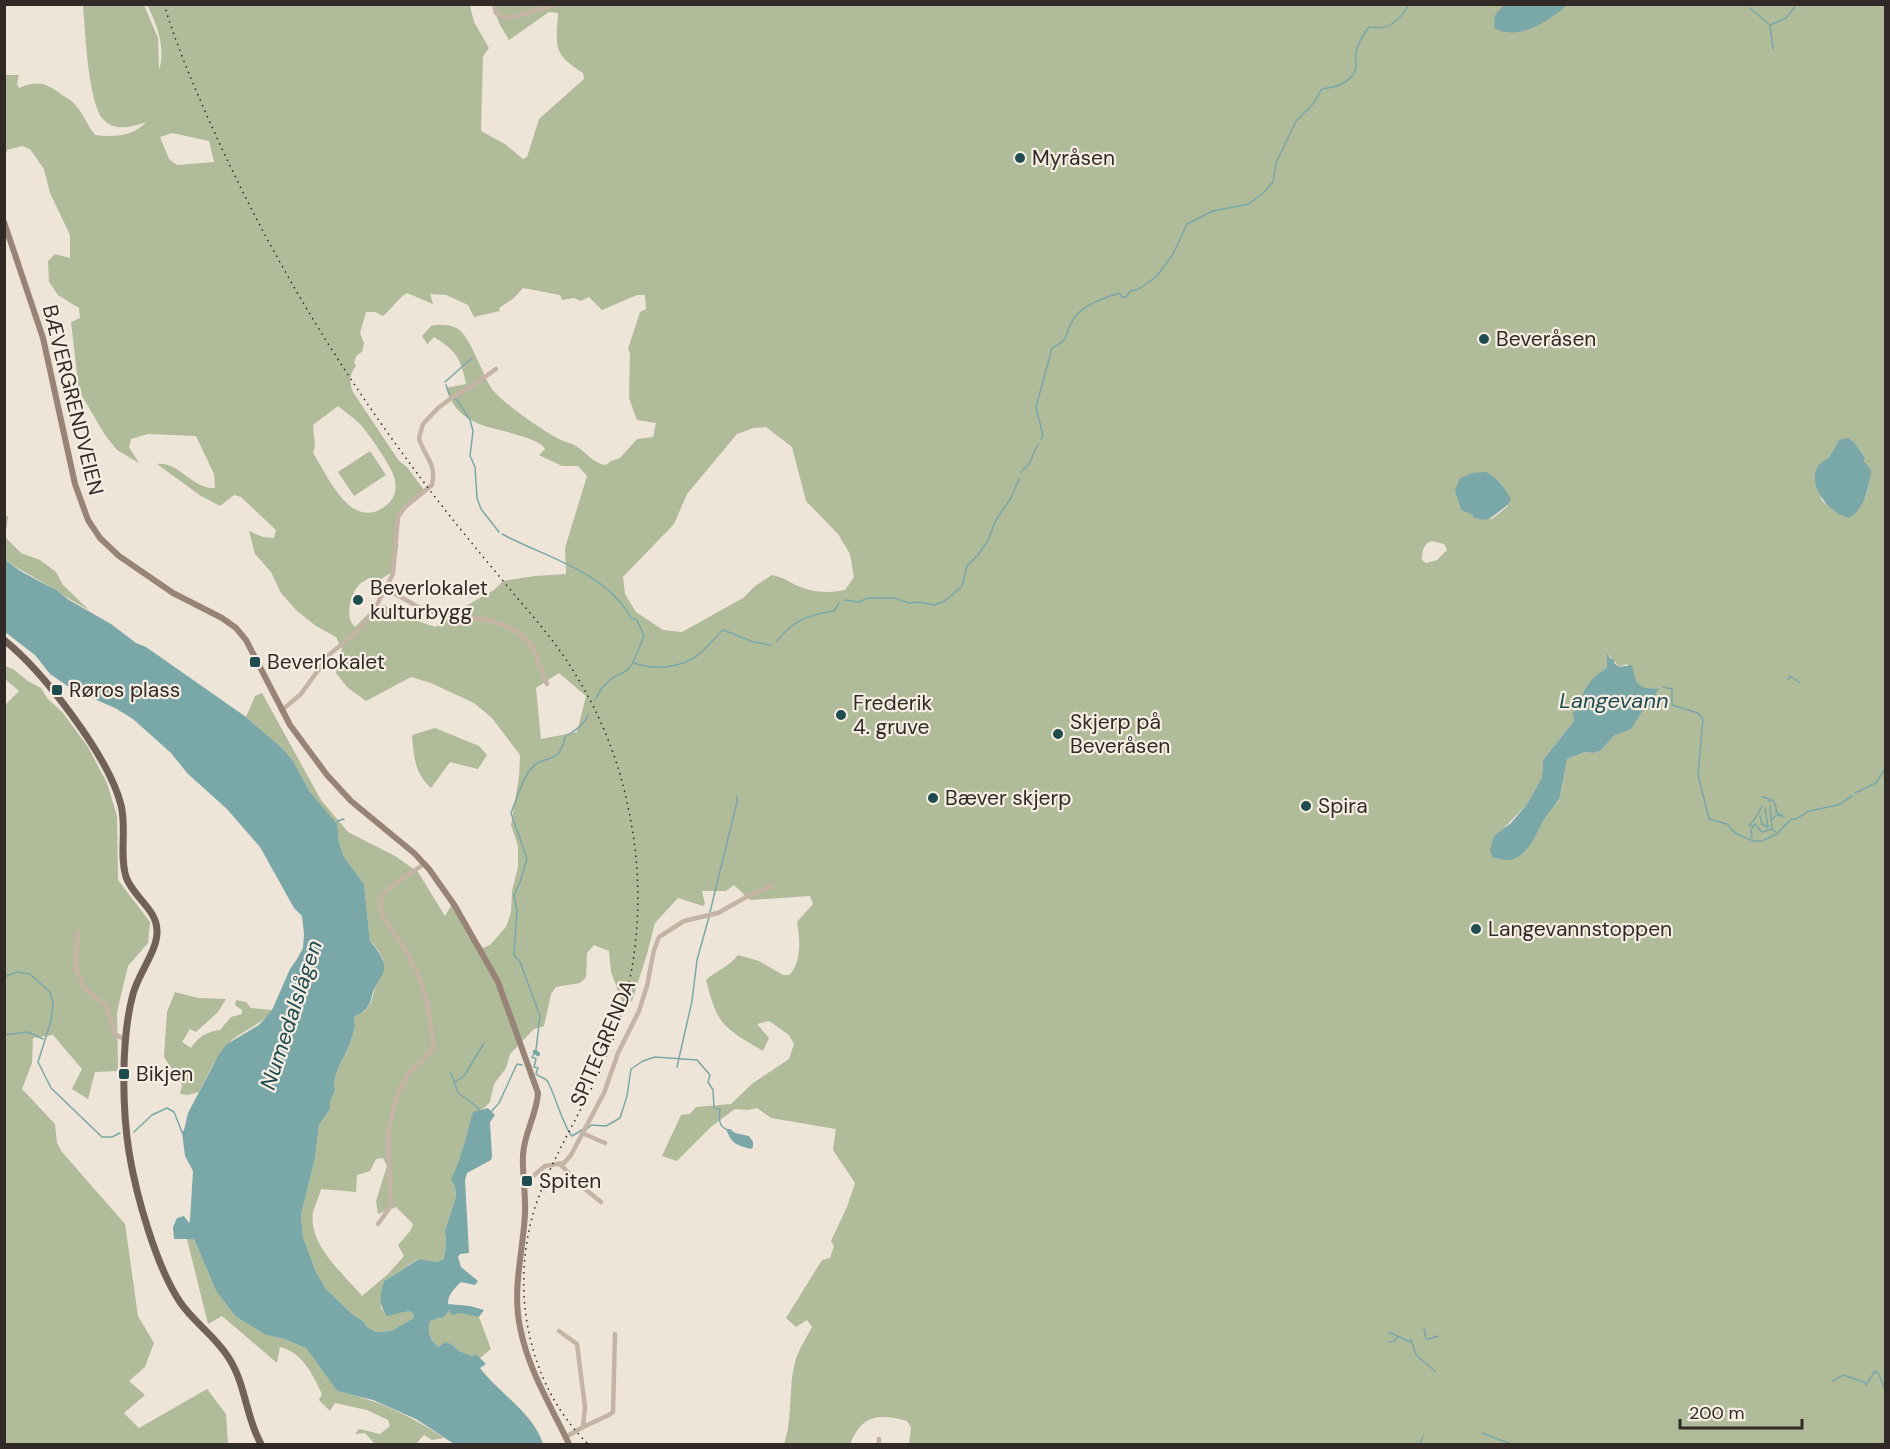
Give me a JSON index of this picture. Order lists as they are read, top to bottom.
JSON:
{
  "streets": {
    "main road": ["BÆVERGRENDVEIEN"],
    "street": ["SPITEGRENDA"]
  },
  "crossings": [
    ["BÆVERGRENDVEIEN", "SPITEGRENDA"]
  ],
  "water": ["Langevann", "Numedalslågen"],
  "places": {
    "other": [
      "Myråsen",
      "Beveråsen",
      "Beverlokalet kulturbygg",
      "Frederik 4. gruve",
      "Skjerp på Beveråsen",
      "Bæver skjerp",
      "Spira",
      "Langevannstoppen"
    ],
    "transit": [
      "Beverlokalet",
      "Røros plass",
      "Bikjen",
      "Spiten"
    ]
  },
  "scale_bar": "200 m"
}
